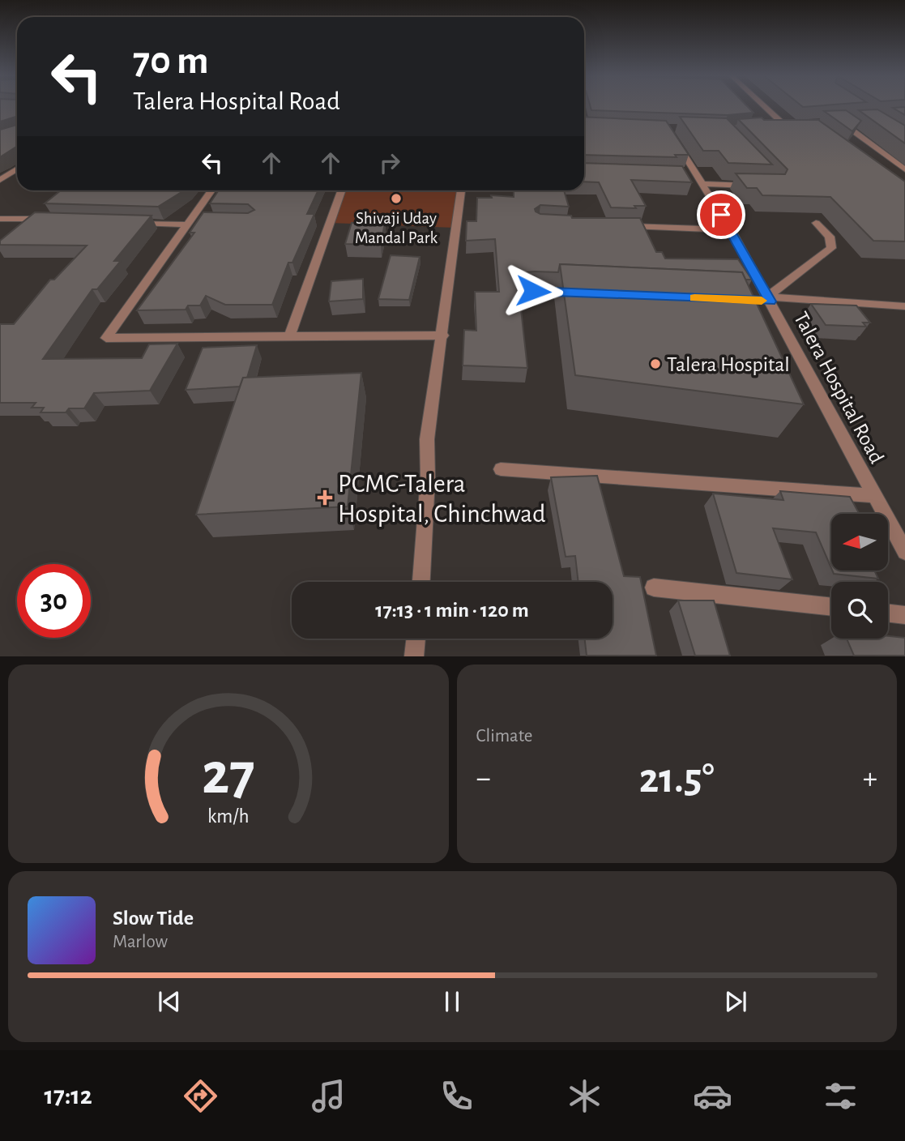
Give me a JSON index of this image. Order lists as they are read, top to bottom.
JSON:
{
  "streets": {
    "street": ["Talera Hospital Road"]
  },
  "places": {
    "other": ["Shivaji Uday Mandal Park", "Talera Hospital"],
    "health": ["PCMC-Talera Hospital, Chinchwad"]
  },
  "north": "left",
  "page": {
    "turn": ["70 m", "Talera Hospital Road"],
    "limit": "30",
    "trip": "17:13 · 1 min · 120 m",
    "tile": "Climate",
    "heat": ["−", "21.5°", "+"],
    "song": ["Slow Tide", "Marlow"],
    "tabs": "17:12",
    "gauge": ["27", "km/h"]
  }
}
